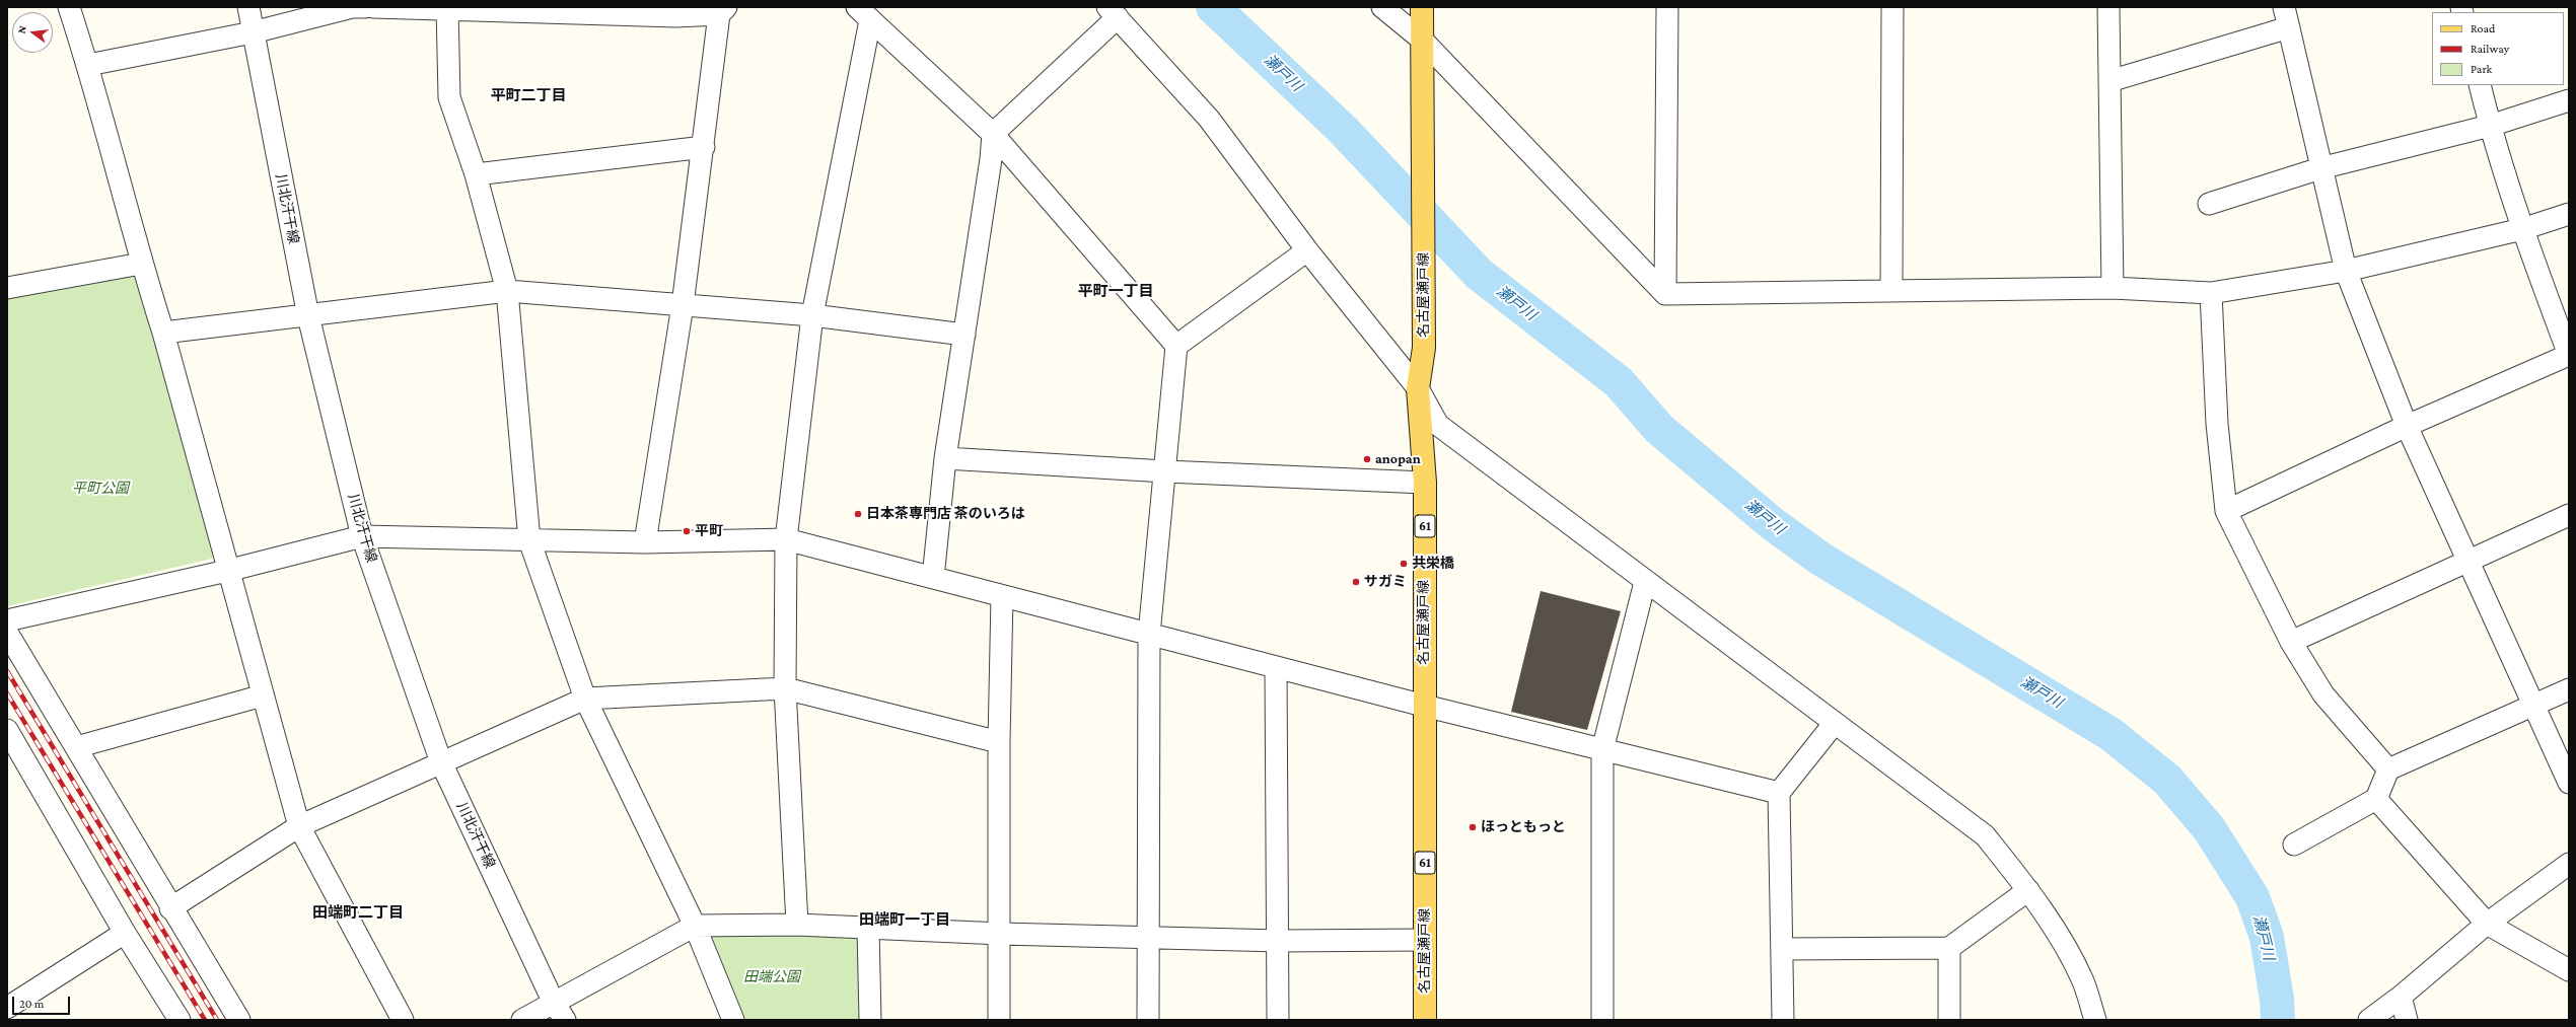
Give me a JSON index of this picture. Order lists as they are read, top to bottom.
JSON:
{
  "streets": {
    "main road": ["名古屋瀬戸線", "61"],
    "street": ["川北汗干線"]
  },
  "districts": [
    "平町二丁目",
    "平町一丁目",
    "田端町二丁目",
    "田端町一丁目"
  ],
  "water": ["瀬戸川"],
  "parks": ["平町公園", "田端公園"],
  "places": [
    "anopan",
    "日本茶専門店 茶のいろは",
    "平町",
    "共栄橋",
    "サガミ",
    "ほっともっと"
  ],
  "legend": ["Road", "Railway", "Park"],
  "scale_bar": "20 m",
  "north": "left"
}
